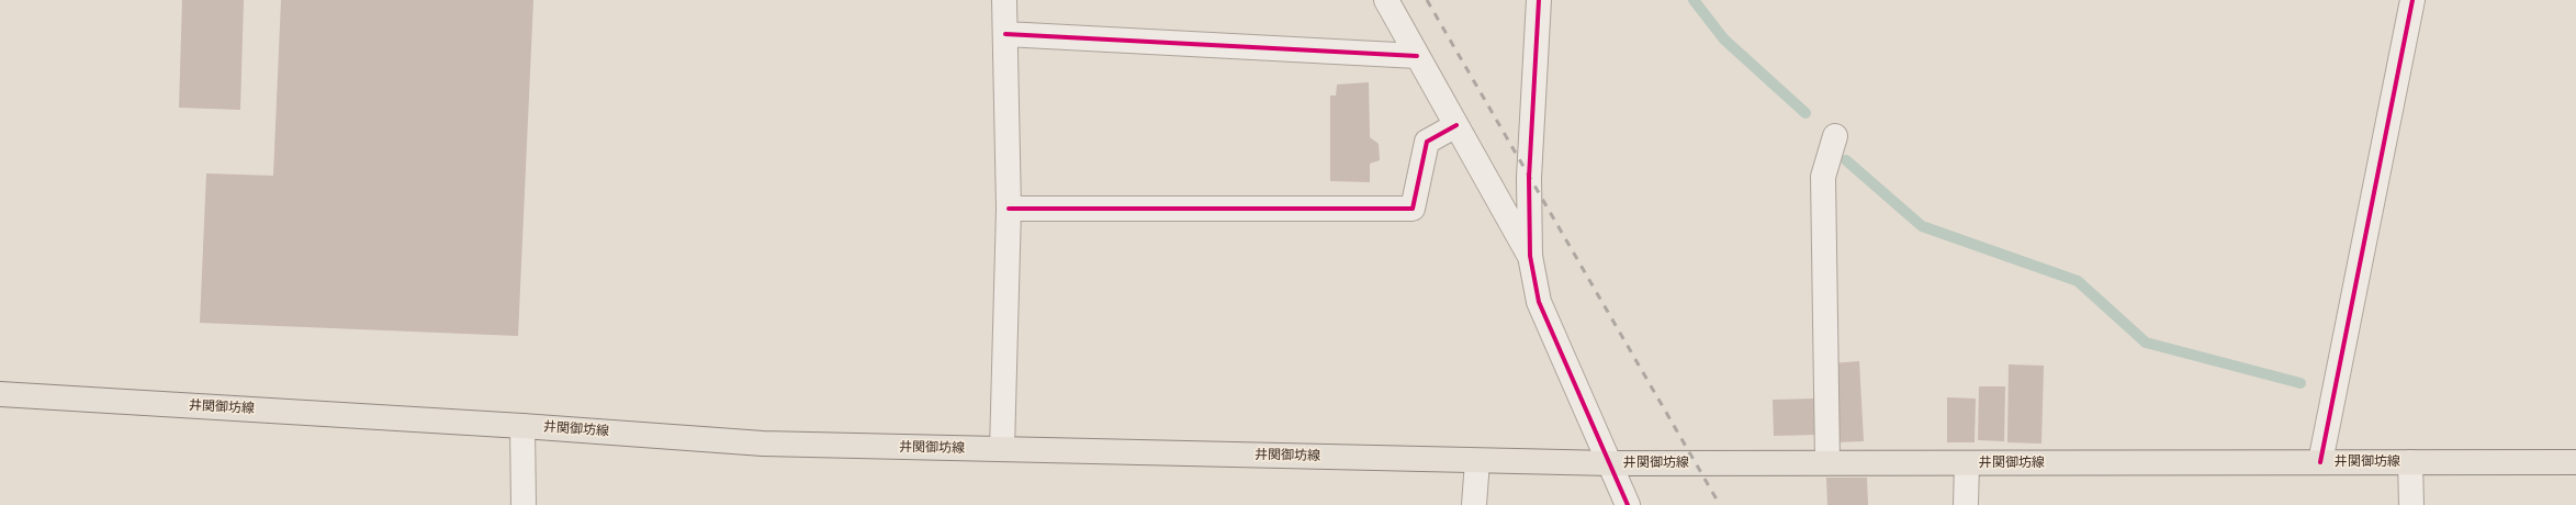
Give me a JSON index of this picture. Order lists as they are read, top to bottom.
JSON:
{
  "streets": {
    "main road": ["井関御坊線"]
  }
}
